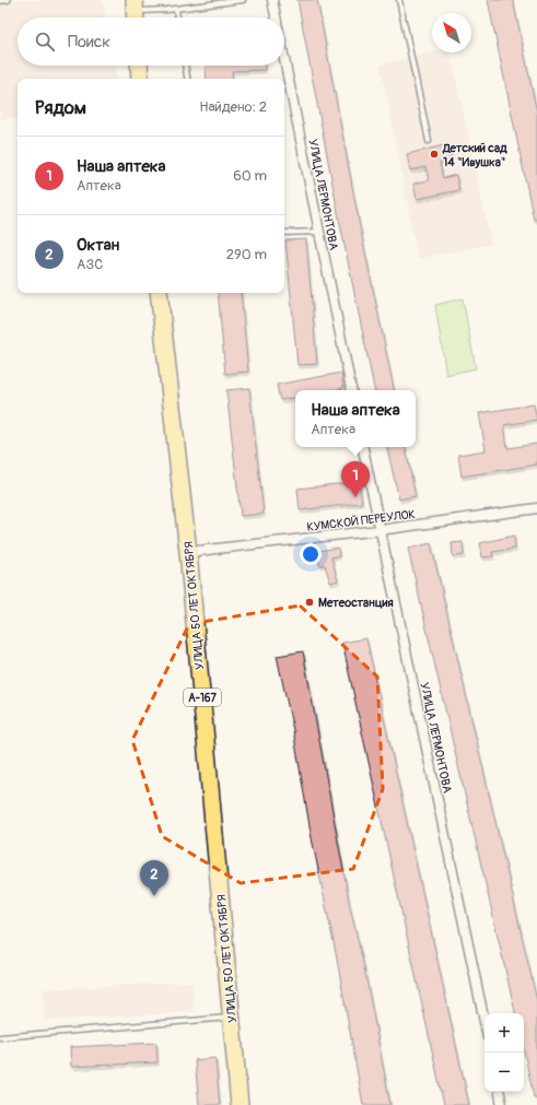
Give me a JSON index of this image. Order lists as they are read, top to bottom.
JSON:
{
  "streets": {
    "highway": ["УЛИЦА 50 ЛЕТ ОКТЯБРЯ", "А-167"],
    "street": ["УЛИЦА ЛЕРМОНТОВА", "КУМСКОЙ ПЕРЕУЛОК"]
  },
  "crossings": [
    ["УЛИЦА ЛЕРМОНТОВА", "КУМСКОЙ ПЕРЕУЛОК"],
    ["КУМСКОЙ ПЕРЕУЛОК", "УЛИЦА 50 ЛЕТ ОКТЯБРЯ"]
  ],
  "places": ["Детский сад 14 \"Ивушка\"", "Метеостанция"],
  "north": "top left",
  "page": {
    "search": "Поиск",
    "heading": ["Рядом", "Найдено: 2"],
    "list": [
      {
        "mark": "1",
        "name": "Наша аптека",
        "note": "Аптека",
        "value": "60 m"
      },
      {
        "mark": "2",
        "name": "Октан",
        "note": "АЗС",
        "value": "290 m"
      }
    ],
    "popup": ["Наша аптека", "Аптека"],
    "pins": ["1", "2"],
    "map_buttons": ["+", "−"]
  }
}
